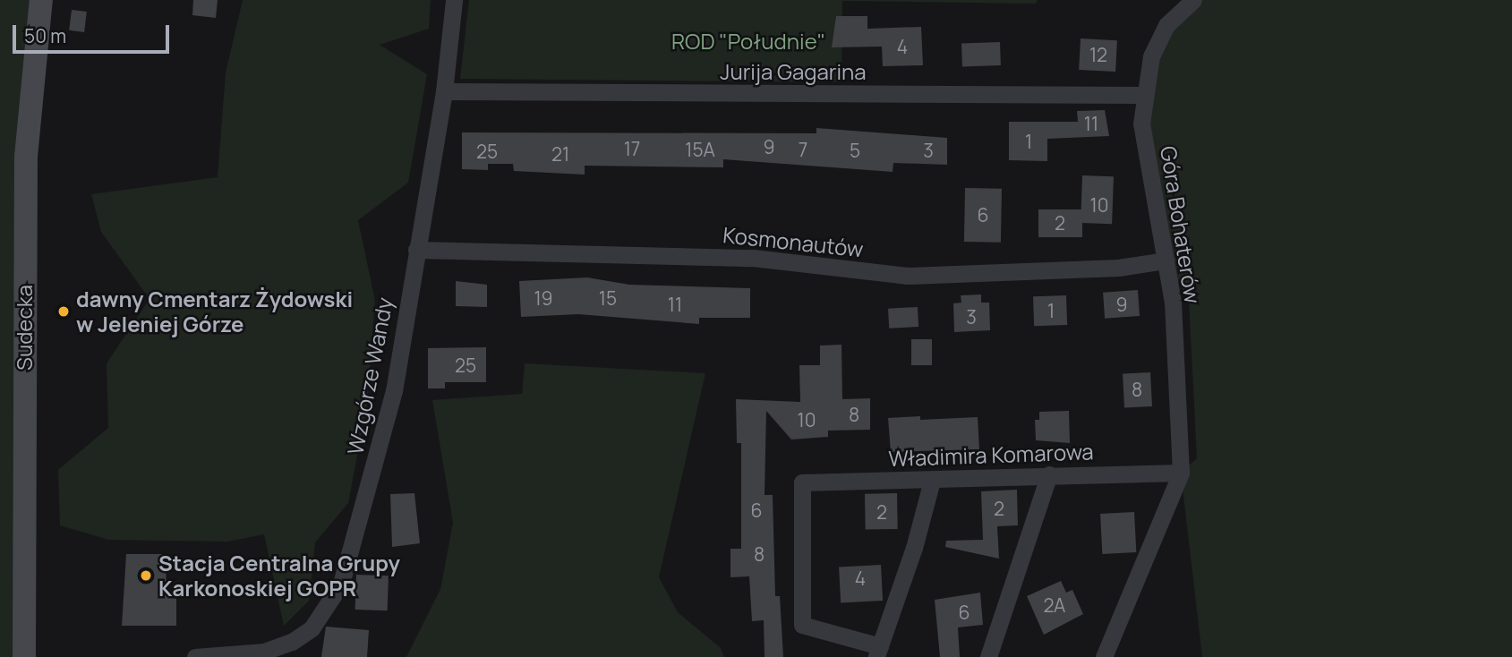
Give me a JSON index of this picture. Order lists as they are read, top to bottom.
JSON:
{
  "streets": {
    "street": [
      "Jurija Gagarina",
      "Góra Bohaterów",
      "Kosmonautów",
      "Sudecka",
      "Wzgórze Wandy",
      "Władimira Komarowa"
    ]
  },
  "crossings": [
    ["Jurija Gagarina", "Góra Bohaterów"],
    ["Jurija Gagarina", "Wzgórze Wandy"],
    ["Góra Bohaterów", "Kosmonautów"],
    ["Góra Bohaterów", "Władimira Komarowa"],
    ["Kosmonautów", "Wzgórze Wandy"]
  ],
  "parks": ["ROD \"Południe\""],
  "places": ["dawny Cmentarz Żydowski w Jeleniej Górze", "Stacja Centralna Grupy Karkonoskiej GOPR"],
  "house_numbers": [
    "4",
    "12",
    "11",
    "1",
    "9",
    "17",
    "15A",
    "7",
    "5",
    "3",
    "25",
    "21",
    "10",
    "6",
    "2",
    "19",
    "15",
    "11",
    "9",
    "1",
    "3",
    "25",
    "8",
    "8",
    "10",
    "2",
    "6",
    "2",
    "8",
    "4",
    "2A",
    "6"
  ],
  "scale_bar": "50 m"
}
